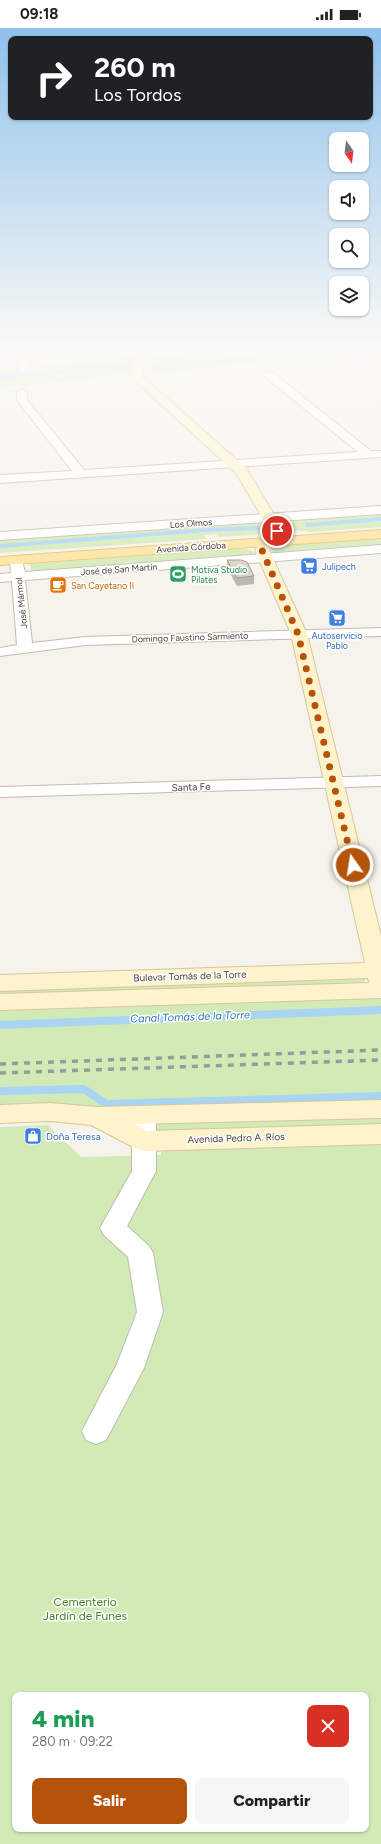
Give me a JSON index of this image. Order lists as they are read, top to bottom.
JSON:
{
  "streets": {
    "main road": ["Avenida Córdoba"],
    "street": [
      "Los Olmos",
      "José de San Martín",
      "José Mármol",
      "Domingo Faustino Sarmiento",
      "Santa Fe",
      "Bulevar Tomás de la Torre",
      "Avenida Pedro A. Ríos"
    ]
  },
  "crossings": [
    ["Avenida Córdoba", "José de San Martín"],
    ["Avenida Córdoba", "José Mármol"],
    ["José de San Martín", "José Mármol"],
    ["José Mármol", "Domingo Faustino Sarmiento"]
  ],
  "water": ["Canal Tomás de la Torre"],
  "parks": ["Cementerio Jardín de Funes"],
  "places": {
    "supermarket": ["Julipech", "Autoservicio Pablo"],
    "sports": ["Motiva Studio Pilates"],
    "cafe": ["San Cayetano II"],
    "shop": ["Doña Teresa"]
  },
  "north": "bottom",
  "page": {
    "status": "09:18",
    "turn": ["260 m", "Los Tordos"],
    "heading": ["4 min", "280 m · 09:22"],
    "buttons": ["Salir", "Compartir"]
  }
}
